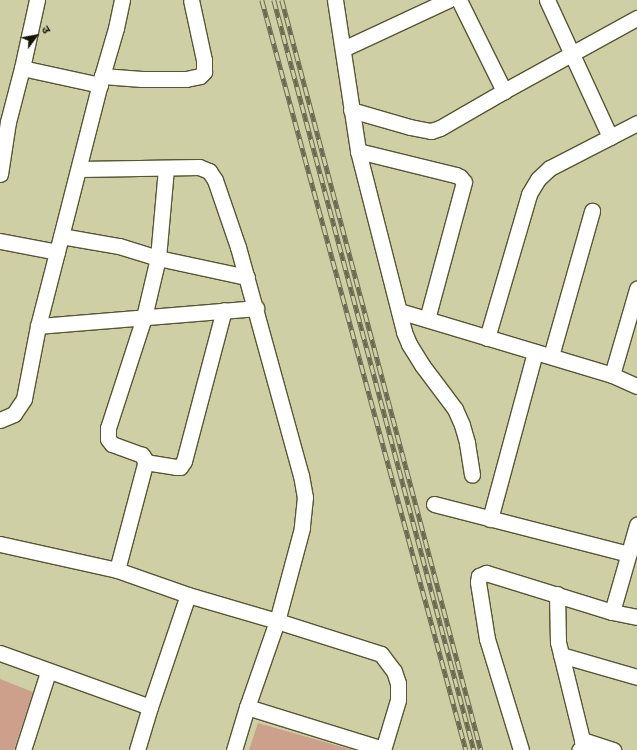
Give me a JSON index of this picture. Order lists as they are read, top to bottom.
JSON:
{
  "north": "top right"
}
